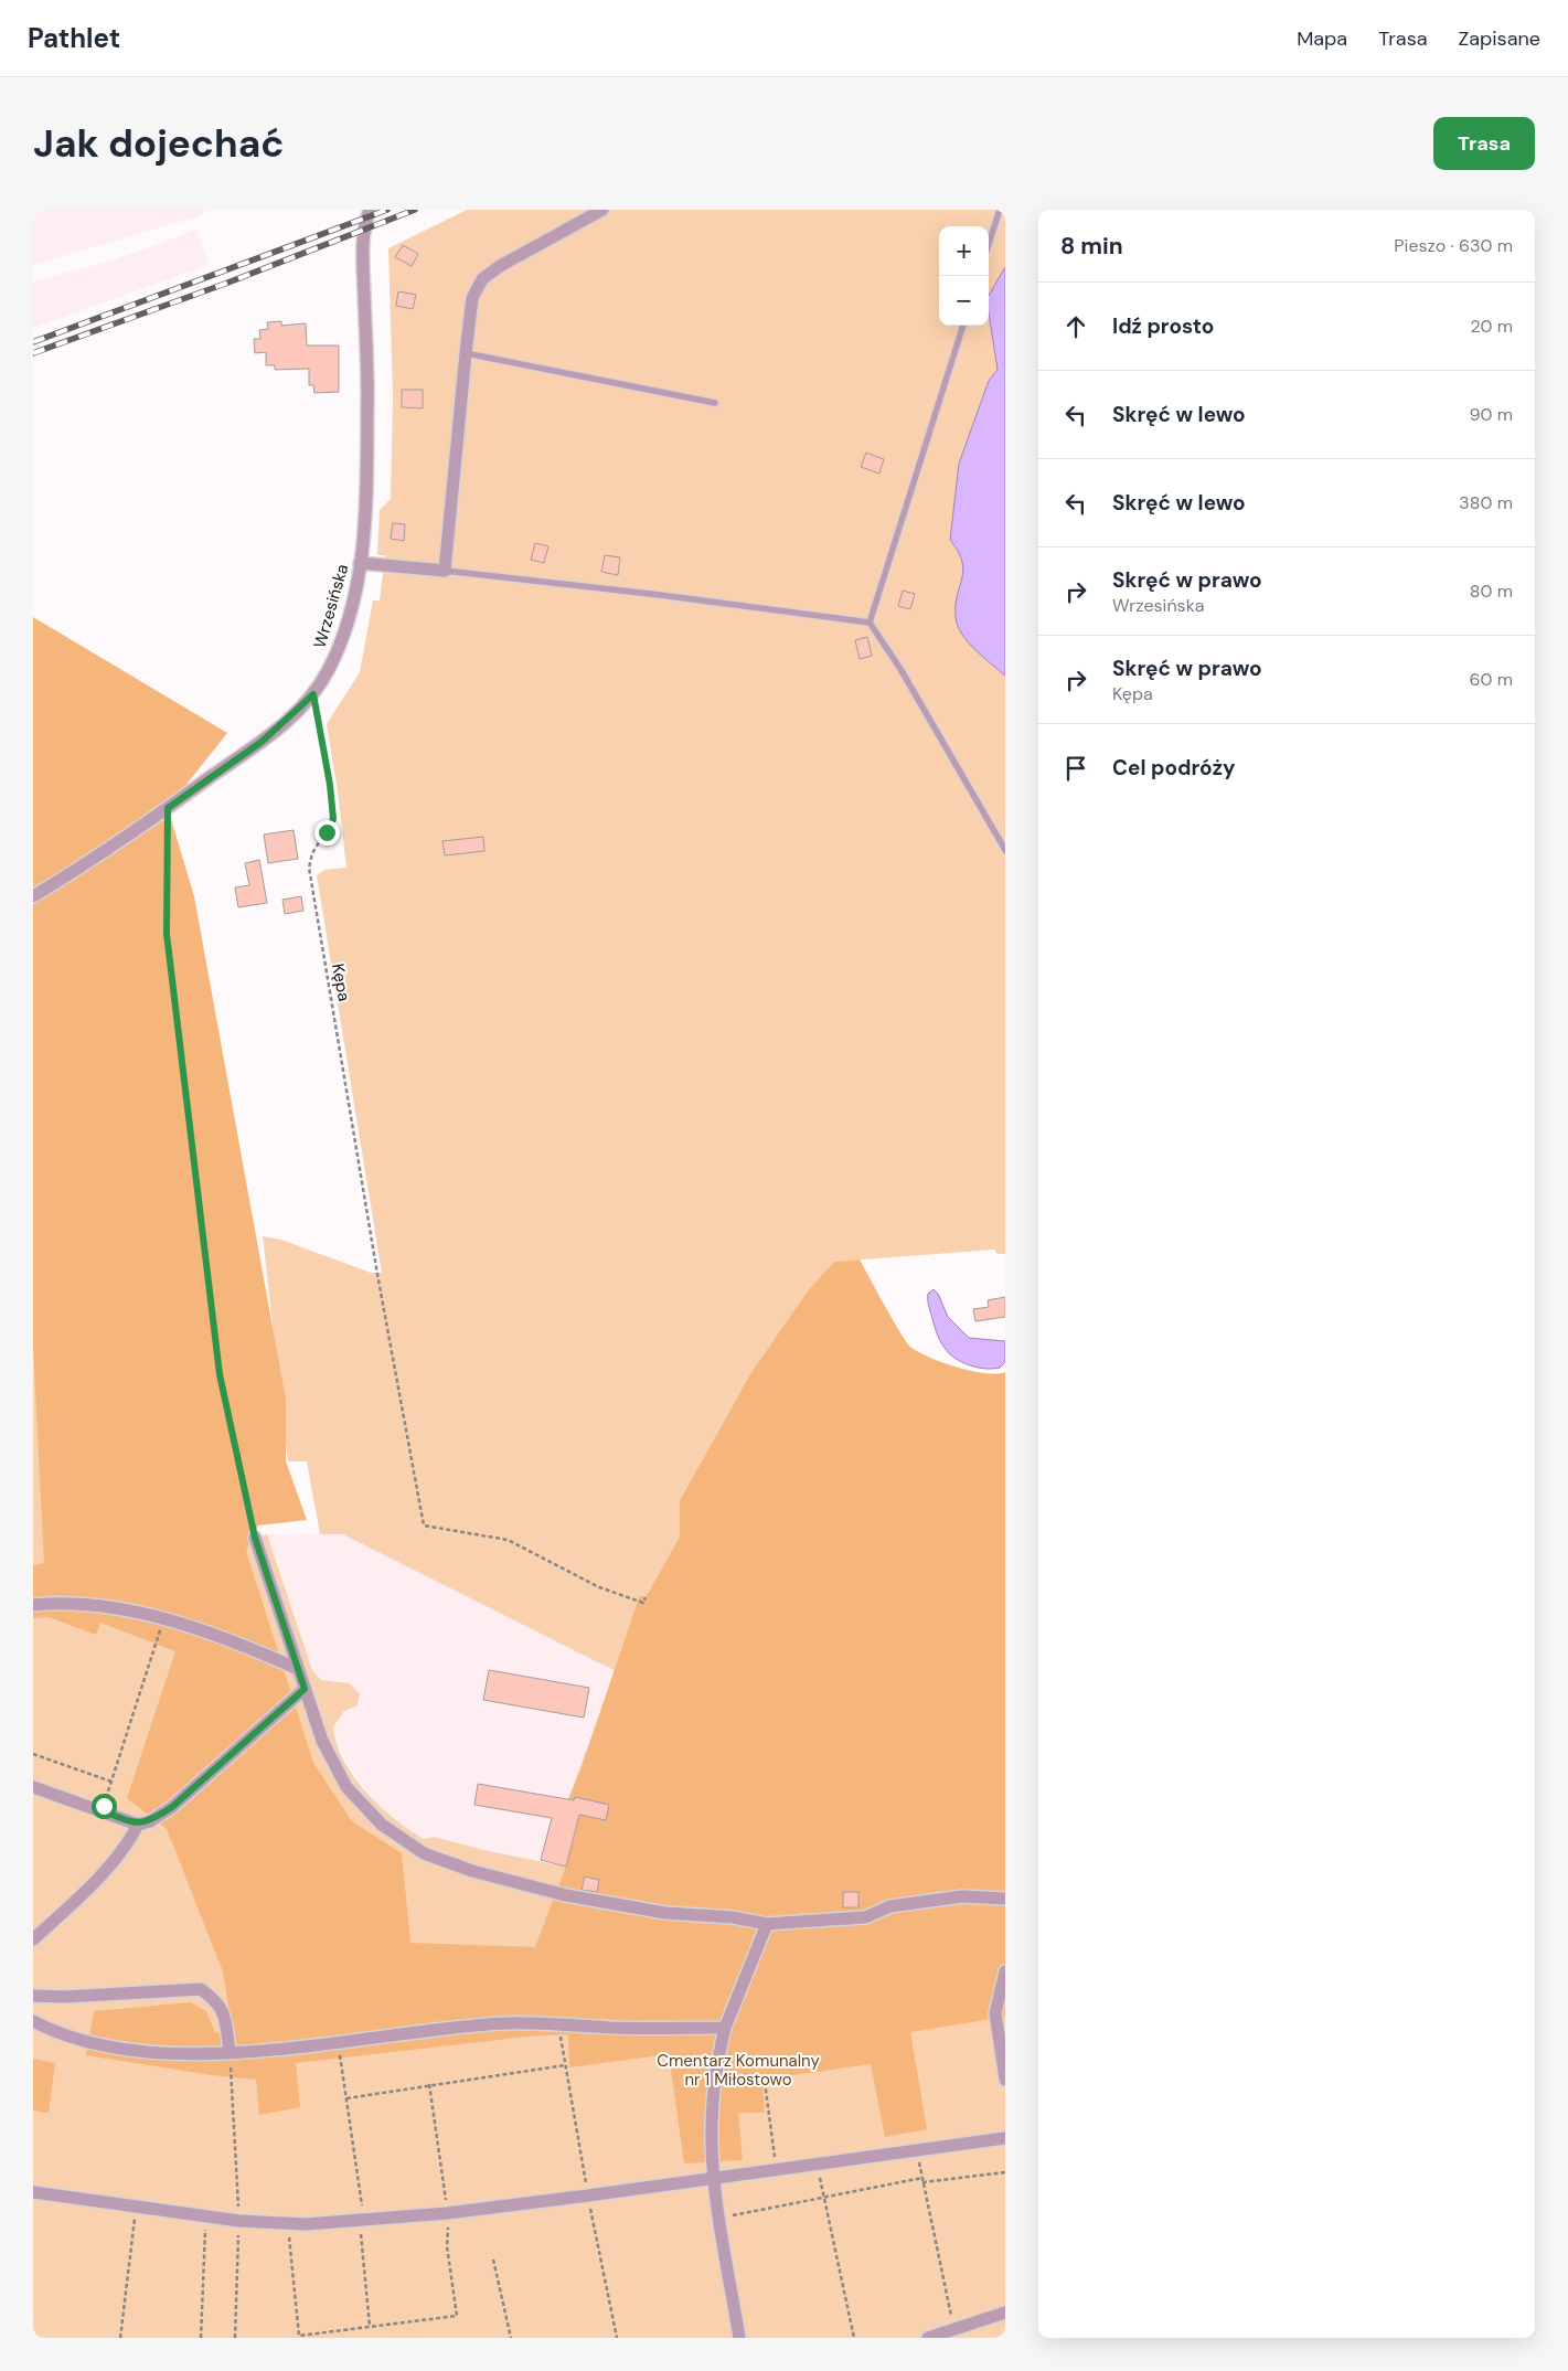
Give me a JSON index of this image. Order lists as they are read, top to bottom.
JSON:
{
  "streets": {
    "street": ["Wrzesińska"],
    "path": ["Kępa"]
  },
  "crossings": [
    ["Wrzesińska", "Kępa"]
  ],
  "parks": ["Cmentarz Komunalny nr 1 Miłostowo"],
  "page": {
    "header": "Pathlet",
    "nav": ["Mapa", "Trasa", "Zapisane"],
    "buttons": "Trasa",
    "title": "Jak dojechać",
    "heading": ["8 min", "Pieszo · 630 m"],
    "map_buttons": ["+", "−"],
    "list": [
      ["Idź prosto", "20 m"],
      ["Skręć w lewo", "90 m"],
      ["Skręć w lewo", "380 m"],
      ["Skręć w prawo", "Wrzesińska", "80 m"],
      ["Skręć w prawo", "Kępa", "60 m"],
      "Cel podróży"
    ]
  }
}
